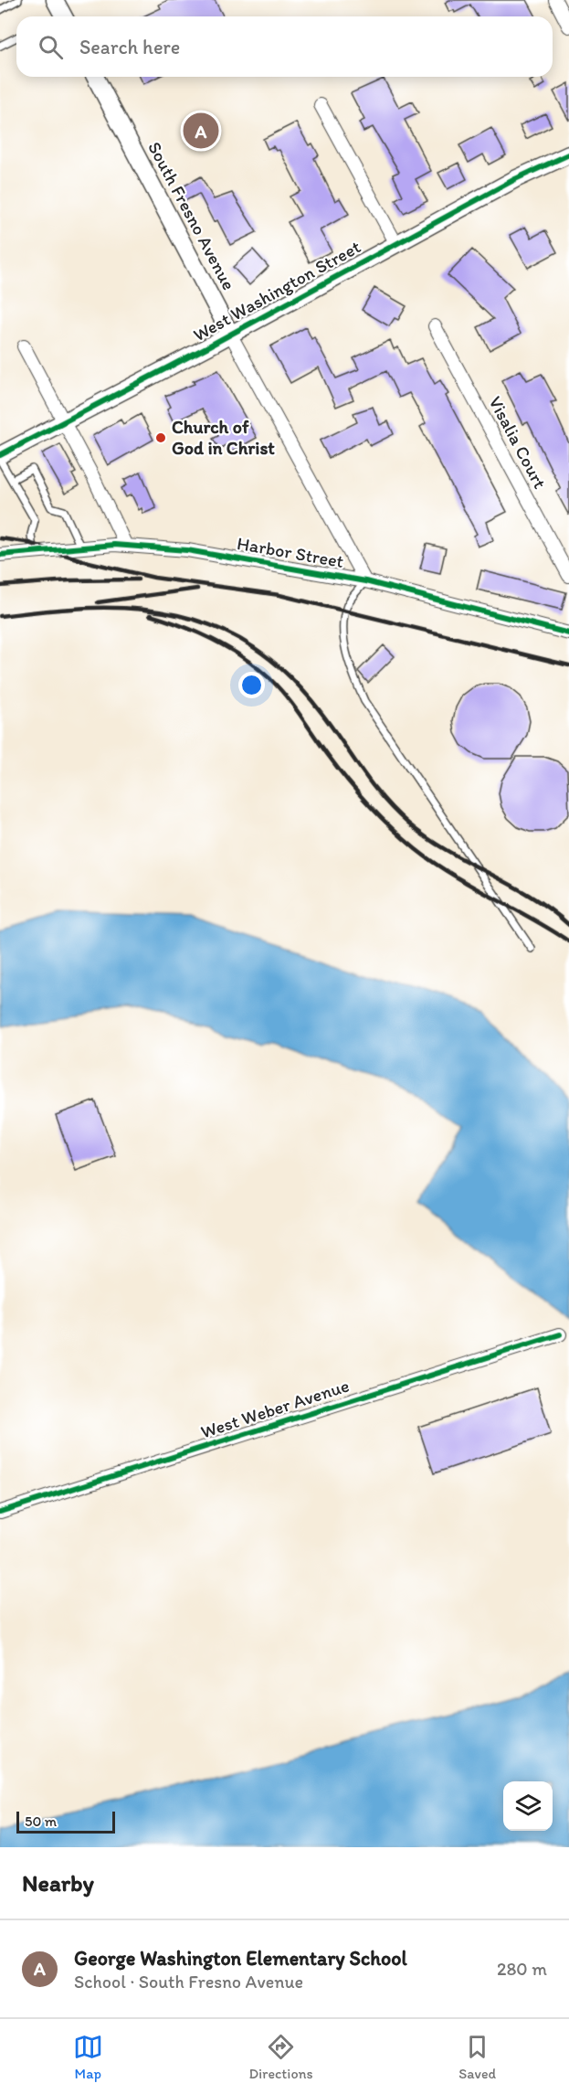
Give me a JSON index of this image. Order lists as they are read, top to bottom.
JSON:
{
  "streets": {
    "street": [
      "South Fresno Avenue",
      "West Washington Street",
      "Visalia Court",
      "Harbor Street",
      "West Weber Avenue"
    ]
  },
  "crossings": [
    ["South Fresno Avenue", "West Washington Street"],
    ["South Fresno Avenue", "Harbor Street"]
  ],
  "places": ["Church of God in Christ"],
  "scale_bar": "50 m",
  "page": {
    "search": "Search here",
    "pins": "A",
    "scale": "50 m",
    "heading": "Nearby",
    "list": [
      {
        "mark": "A",
        "name": "George Washington Elementary School",
        "note": "School · South Fresno Avenue",
        "value": "280 m"
      }
    ],
    "nav": ["Map", "Directions", "Saved"]
  }
}
